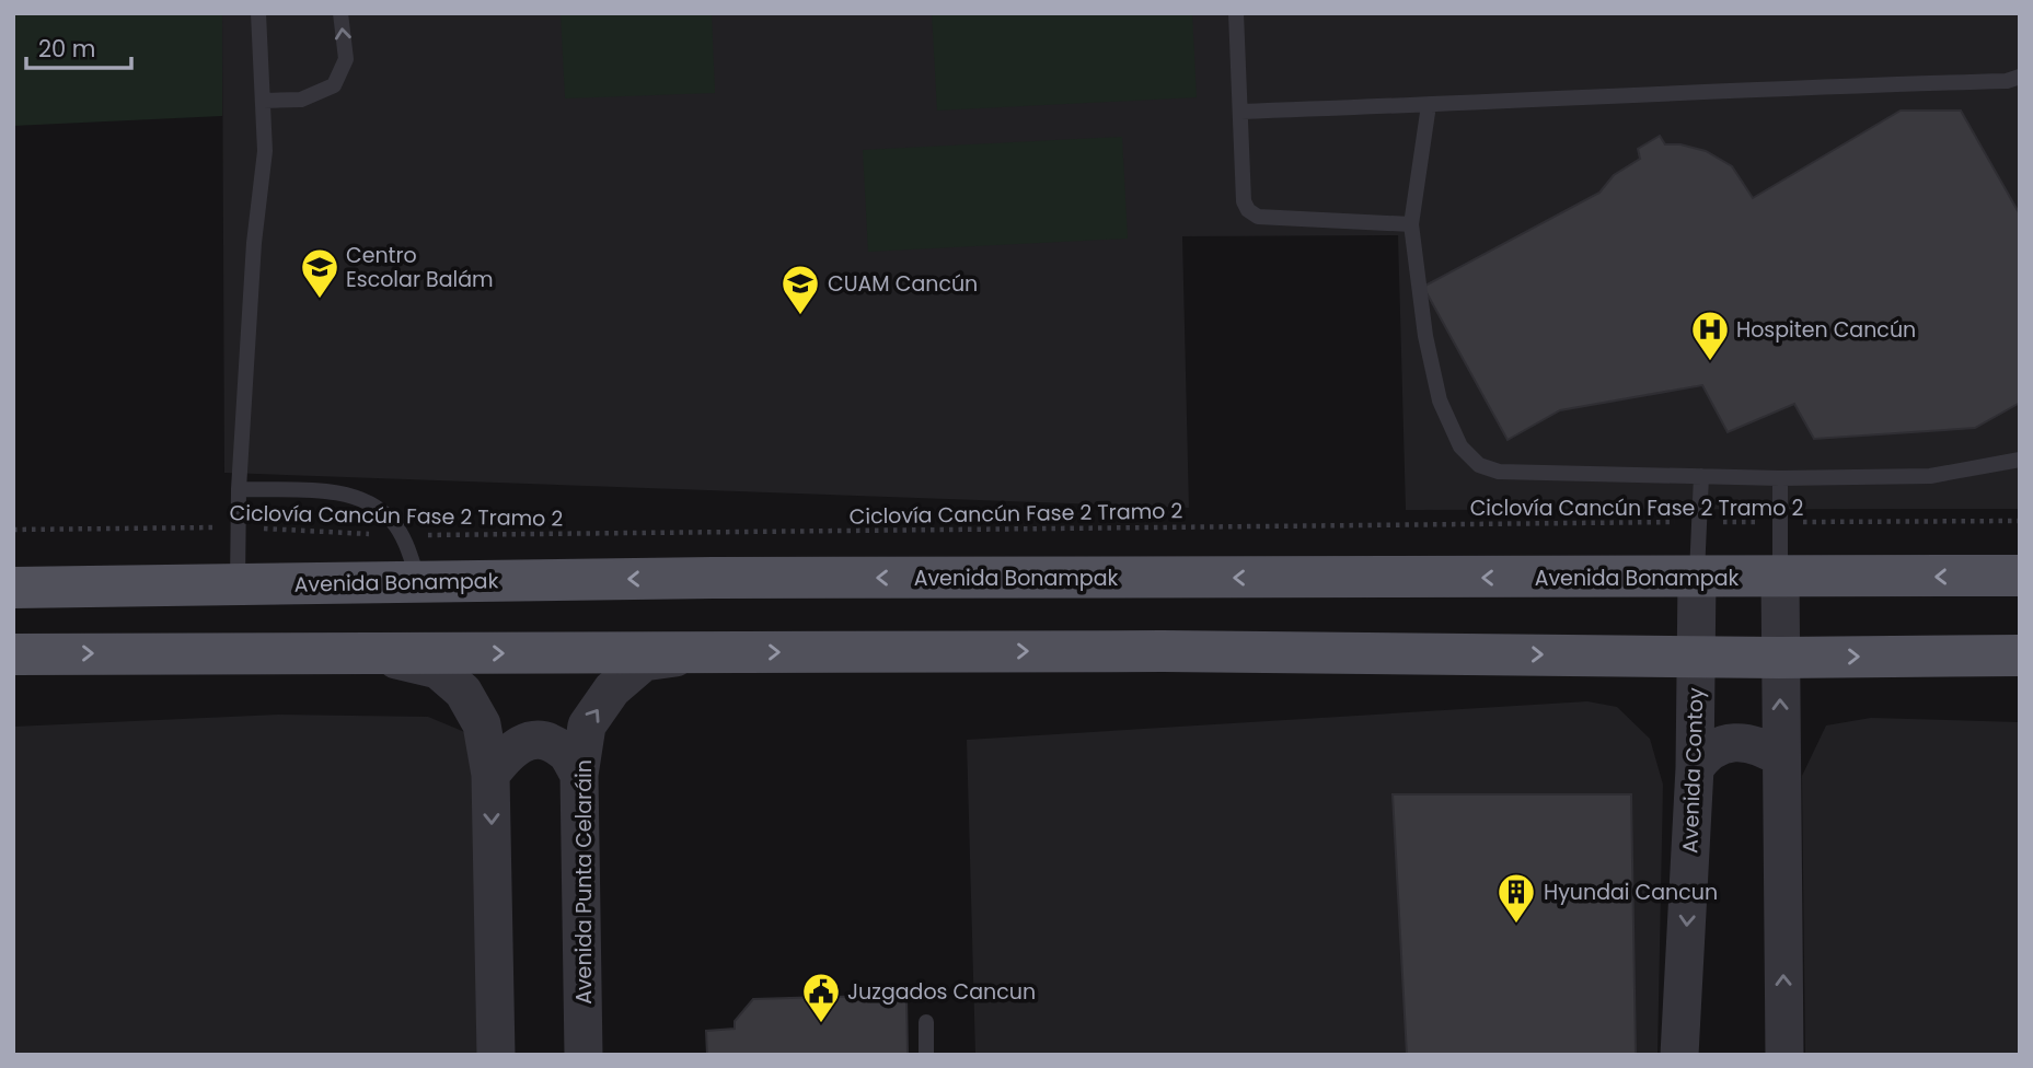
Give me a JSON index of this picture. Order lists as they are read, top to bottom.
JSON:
{
  "streets": {
    "main road": ["Avenida Bonampak"],
    "street": ["Avenida Contoy", "Avenida Punta Celaráin"],
    "path": ["Ciclovía Cancún Fase 2 Tramo 2"]
  },
  "crossings": [
    ["Avenida Bonampak", "Avenida Contoy"]
  ],
  "one_way": ["Avenida Punta Celaráin"],
  "places": {
    "school or university": ["Centro Escolar Balám", "CUAM Cancún"],
    "hospital": ["Hospiten Cancún"],
    "building": ["Hyundai Cancun"],
    "public building": ["Juzgados Cancun"]
  },
  "scale_bar": "20 m"
}
